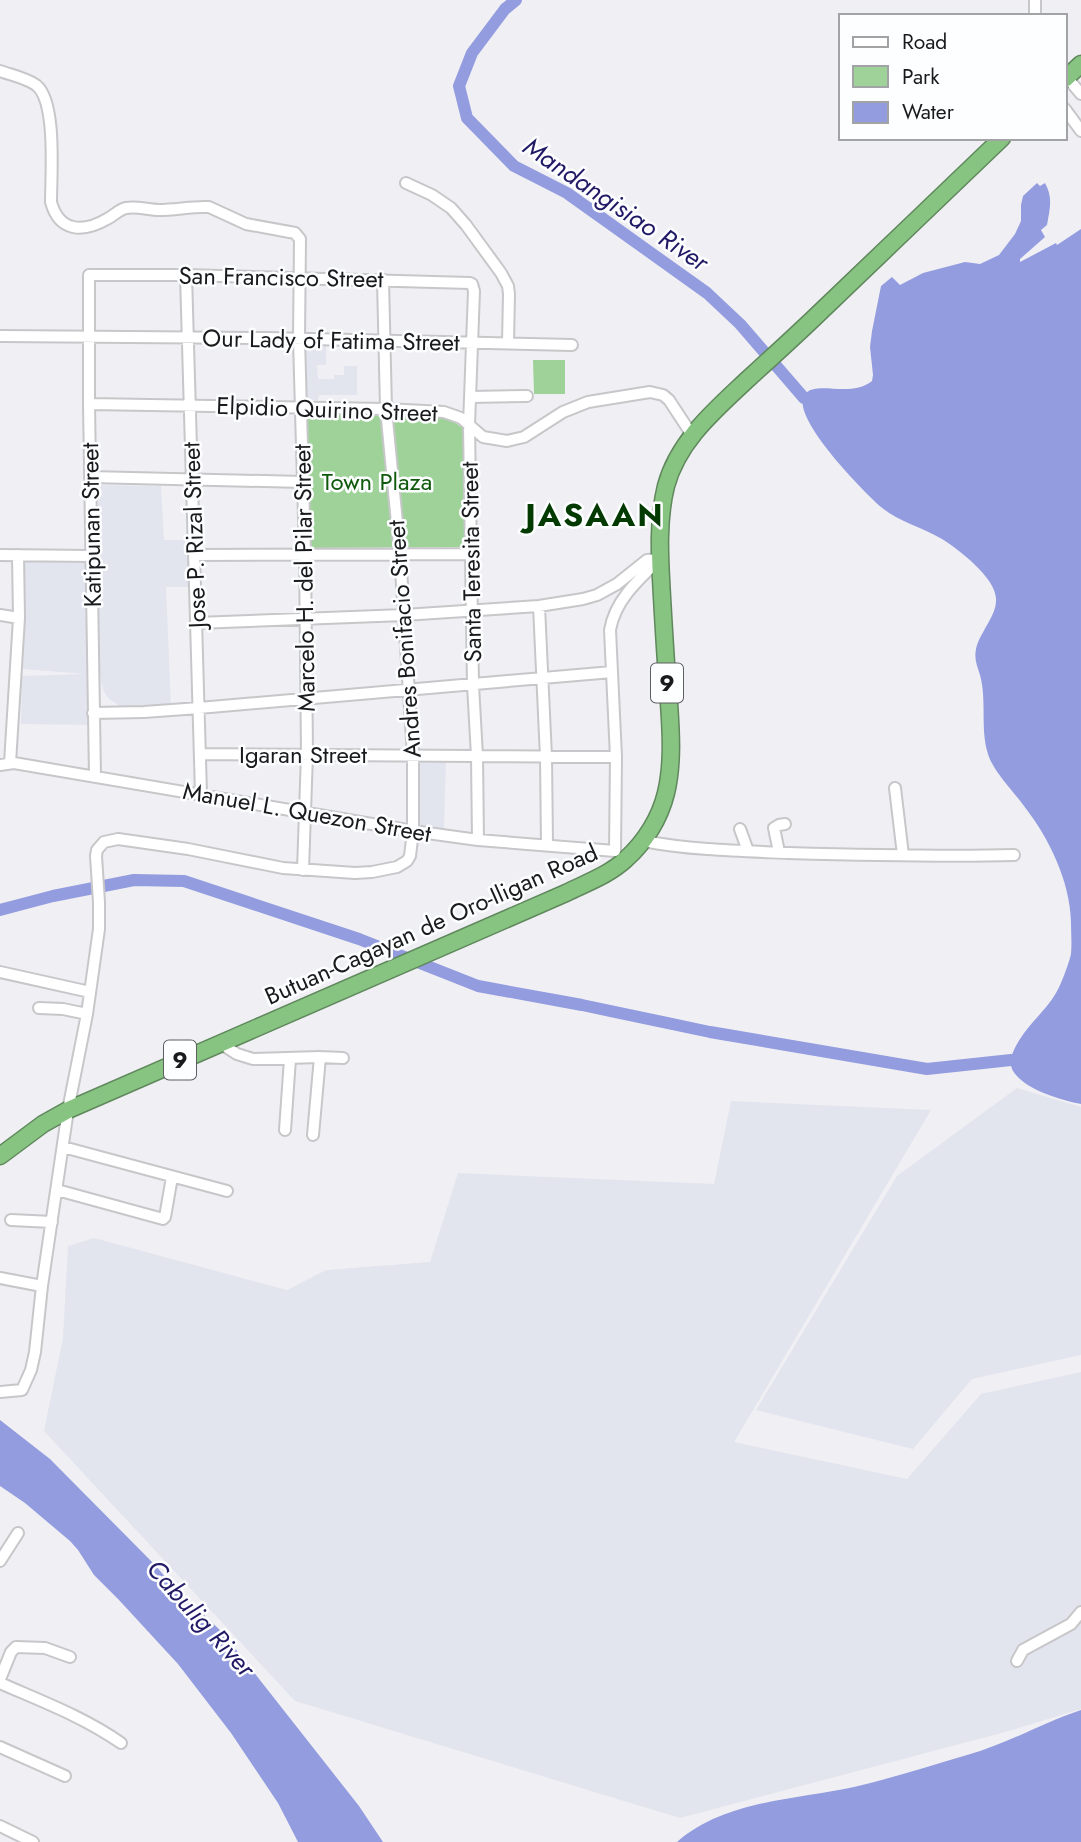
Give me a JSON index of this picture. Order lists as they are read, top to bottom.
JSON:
{
  "streets": {
    "highway": ["9", "Butuan-Cagayan de Oro-Iligan Road"],
    "street": [
      "San Francisco Street",
      "Our Lady of Fatima Street",
      "Elpidio Quirino Street",
      "Katipunan Street",
      "Jose P. Rizal Street",
      "Santa Teresita Street",
      "Marcelo H. del Pilar Street",
      "Andres Bonifacio Street",
      "Igaran Street",
      "Manuel L. Quezon Street"
    ]
  },
  "crossings": [
    ["San Francisco Street", "Katipunan Street"],
    ["San Francisco Street", "Jose P. Rizal Street"],
    ["San Francisco Street", "Santa Teresita Street"],
    ["San Francisco Street", "Marcelo H. del Pilar Street"],
    ["San Francisco Street", "Andres Bonifacio Street"],
    ["Our Lady of Fatima Street", "Katipunan Street"],
    ["Our Lady of Fatima Street", "Jose P. Rizal Street"],
    ["Our Lady of Fatima Street", "Santa Teresita Street"],
    ["Our Lady of Fatima Street", "Marcelo H. del Pilar Street"],
    ["Our Lady of Fatima Street", "Andres Bonifacio Street"],
    ["Elpidio Quirino Street", "Katipunan Street"],
    ["Elpidio Quirino Street", "Jose P. Rizal Street"],
    ["Elpidio Quirino Street", "Santa Teresita Street"],
    ["Elpidio Quirino Street", "Marcelo H. del Pilar Street"],
    ["Elpidio Quirino Street", "Andres Bonifacio Street"],
    ["Elpidio Quirino Street", "Butuan-Cagayan de Oro-Iligan Road"],
    ["Katipunan Street", "Manuel L. Quezon Street"],
    ["Jose P. Rizal Street", "Igaran Street"],
    ["Jose P. Rizal Street", "Manuel L. Quezon Street"],
    ["Santa Teresita Street", "Igaran Street"],
    ["Santa Teresita Street", "Manuel L. Quezon Street"],
    ["Marcelo H. del Pilar Street", "Andres Bonifacio Street"],
    ["Marcelo H. del Pilar Street", "Igaran Street"],
    ["Marcelo H. del Pilar Street", "Manuel L. Quezon Street"],
    ["Andres Bonifacio Street", "Igaran Street"],
    ["Andres Bonifacio Street", "Manuel L. Quezon Street"],
    ["Manuel L. Quezon Street", "Butuan-Cagayan de Oro-Iligan Road"]
  ],
  "districts": ["JASAAN"],
  "water": ["Mandangisiao River", "Cabulig River"],
  "parks": ["Town Plaza"],
  "legend": ["Road", "Park", "Water"]
}
